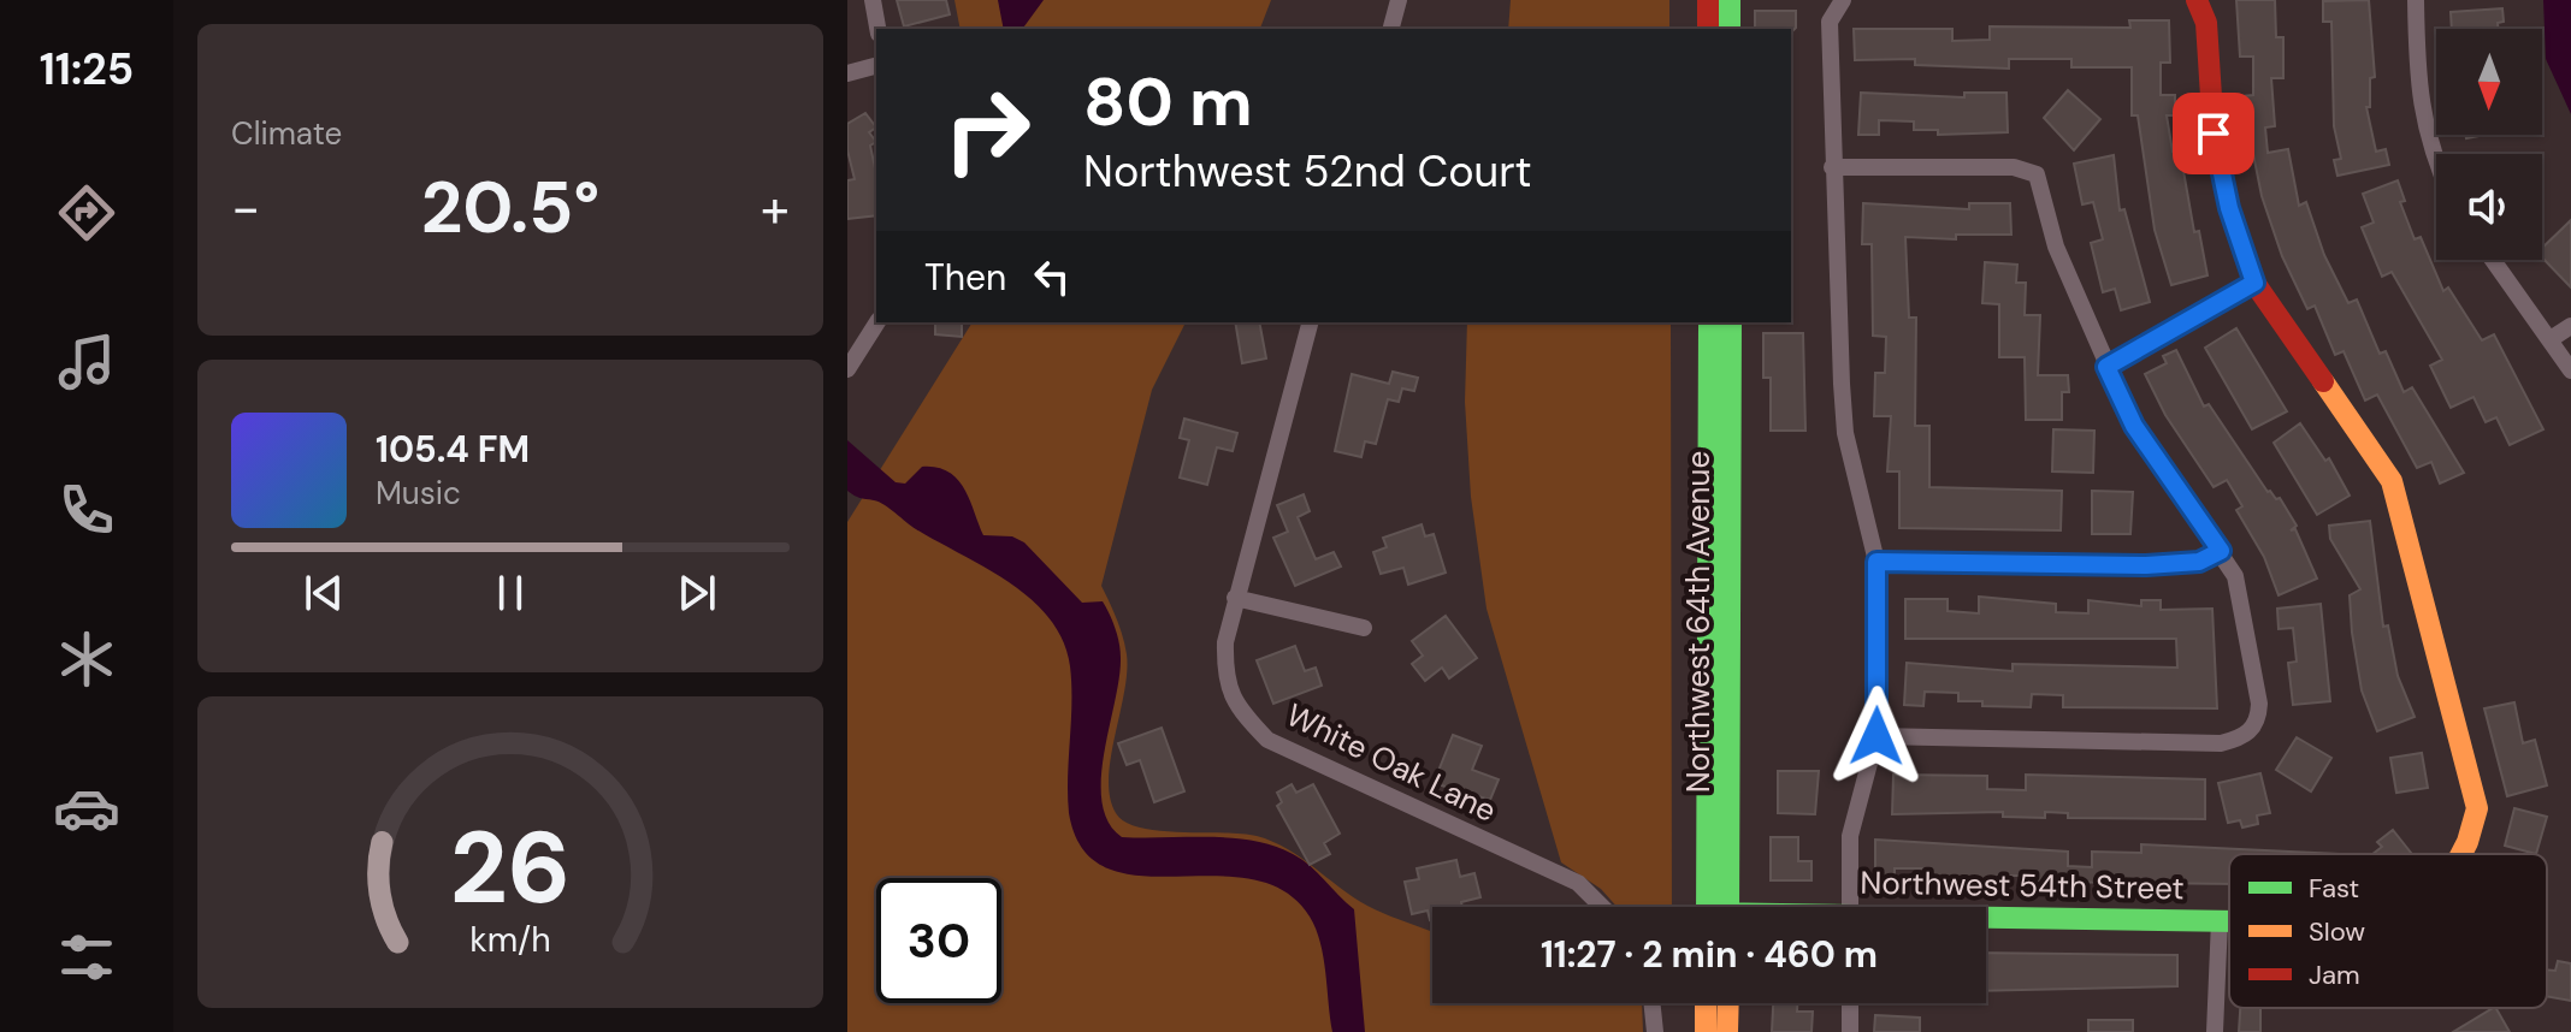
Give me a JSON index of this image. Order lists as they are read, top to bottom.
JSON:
{
  "streets": {
    "street": ["Northwest 64th Avenue", "White Oak Lane", "Northwest 54th Street"]
  },
  "legend": ["Fast", "Slow", "Jam"],
  "north": "bottom",
  "page": {
    "tabs": "11:25",
    "tile": "Climate",
    "turn": ["80 m", "Northwest 52nd Court"],
    "heat": ["−", "20.5°", "+"],
    "then": "Then",
    "song": ["105.4 FM", "Music"],
    "limit": "30",
    "trip": "11:27 · 2 min · 460 m",
    "gauge": ["26", "km/h"]
  }
}
